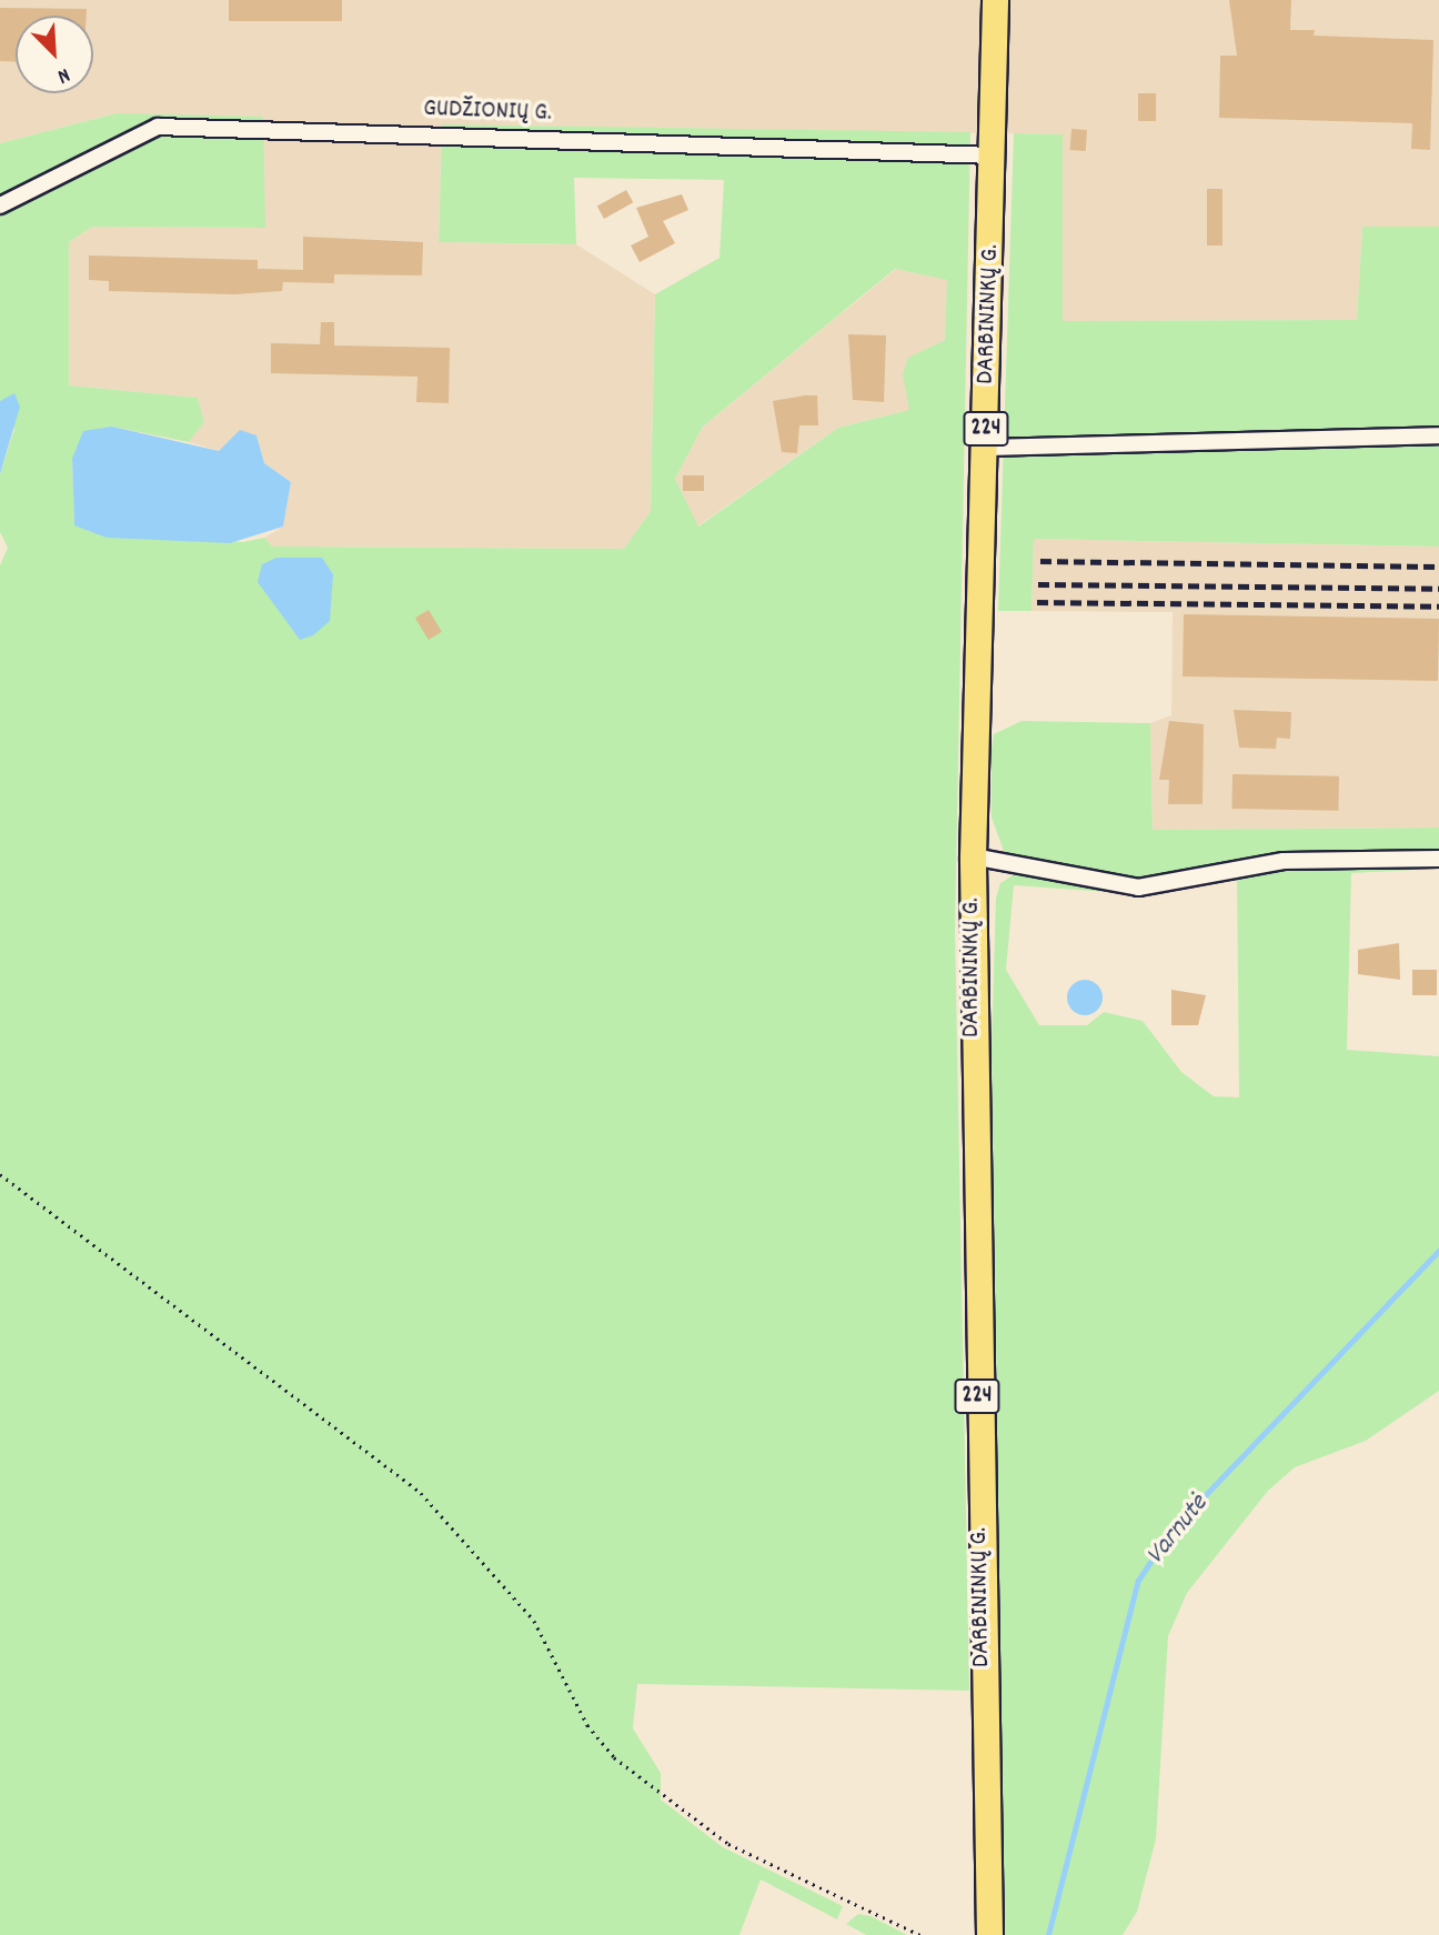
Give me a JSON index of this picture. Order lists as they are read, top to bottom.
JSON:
{
  "streets": {
    "main road": ["DARBININKŲ G.", "224"],
    "street": ["GUDŽIONIŲ G."]
  },
  "crossings": [
    ["GUDŽIONIŲ G.", "DARBININKŲ G."]
  ],
  "water": ["Varnutė"],
  "north": "bottom right"
}
